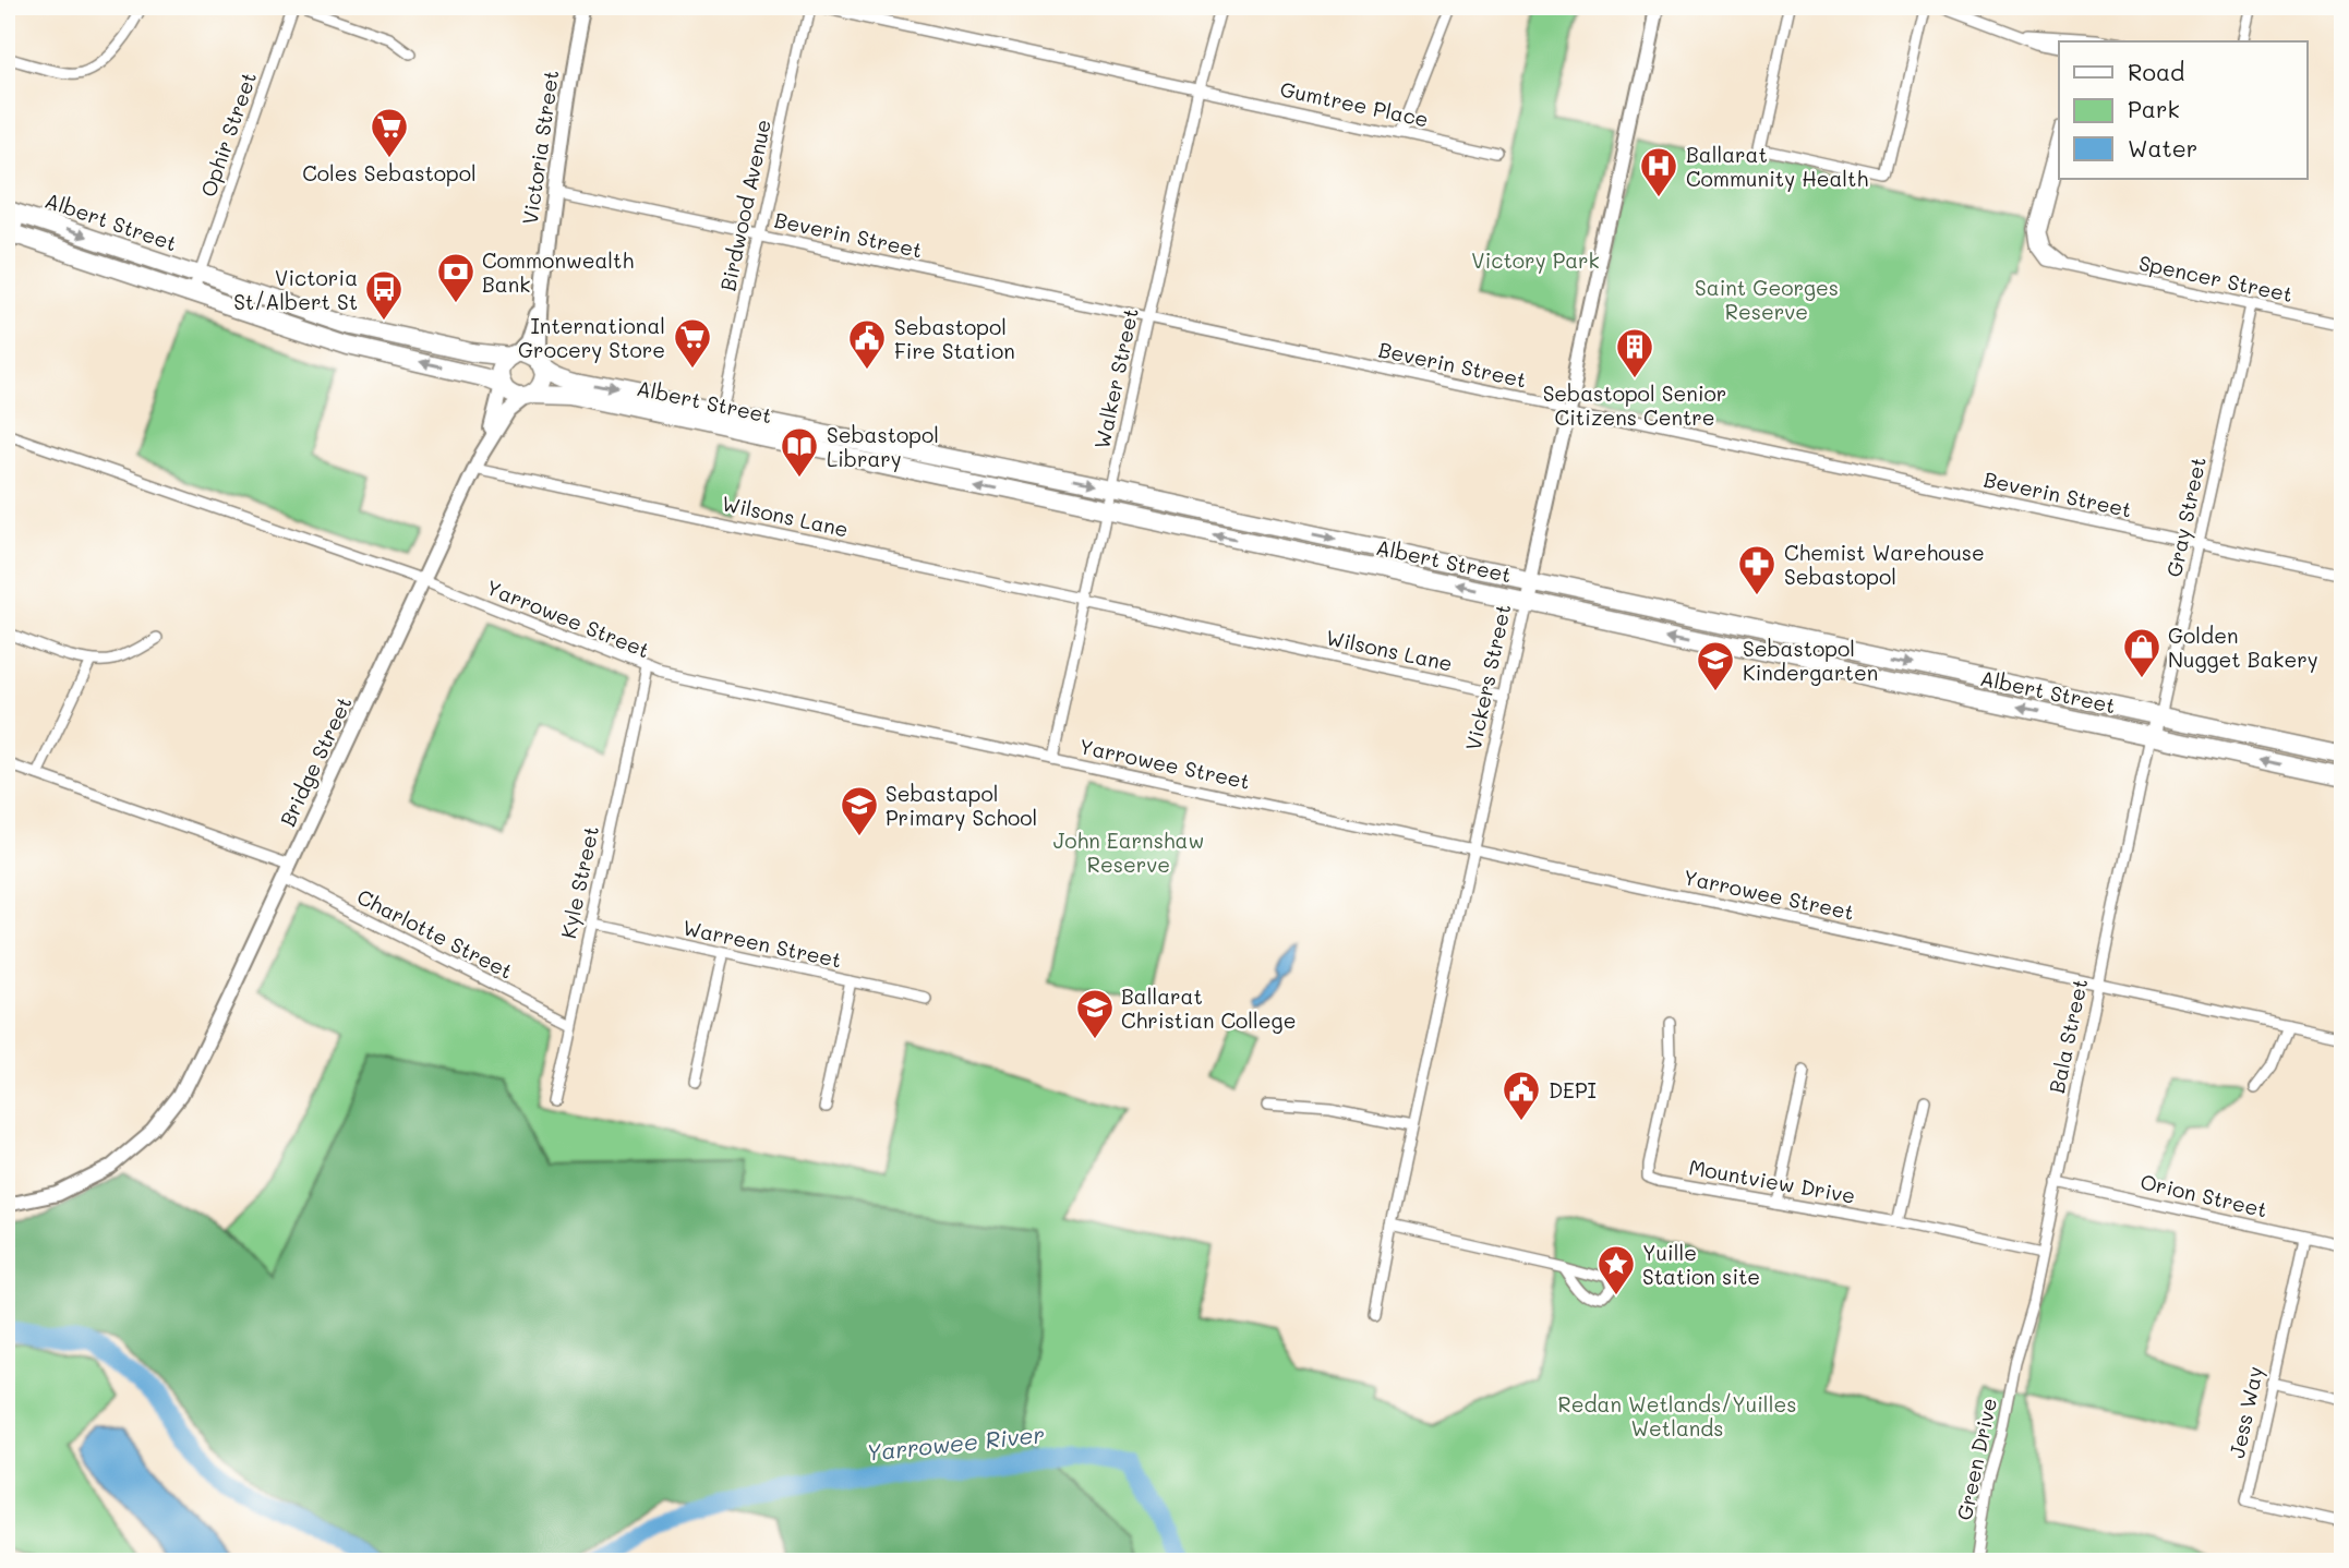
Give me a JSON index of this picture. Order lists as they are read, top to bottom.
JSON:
{
  "streets": {
    "highway": ["Albert Street"],
    "main road": ["Victoria Street", "Vickers Street", "Bridge Street"],
    "street": [
      "Gumtree Place",
      "Ophir Street",
      "Birdwood Avenue",
      "Beverin Street",
      "Spencer Street",
      "Walker Street",
      "Wilsons Lane",
      "Gray Street",
      "Yarrowee Street",
      "Kyle Street",
      "Charlotte Street",
      "Warreen Street",
      "Bala Street",
      "Mountview Drive",
      "Orion Street",
      "Jess Way",
      "Green Drive"
    ]
  },
  "crossings": [
    ["Gumtree Place", "Walker Street"],
    ["Ophir Street", "Albert Street"],
    ["Victoria Street", "Albert Street"],
    ["Victoria Street", "Beverin Street"],
    ["Birdwood Avenue", "Albert Street"],
    ["Birdwood Avenue", "Beverin Street"],
    ["Albert Street", "Walker Street"],
    ["Albert Street", "Gray Street"],
    ["Albert Street", "Vickers Street"],
    ["Albert Street", "Bala Street"],
    ["Beverin Street", "Walker Street"],
    ["Beverin Street", "Gray Street"],
    ["Beverin Street", "Vickers Street"],
    ["Spencer Street", "Gray Street"],
    ["Walker Street", "Wilsons Lane"],
    ["Walker Street", "Yarrowee Street"],
    ["Wilsons Lane", "Vickers Street"],
    ["Wilsons Lane", "Bridge Street"],
    ["Gray Street", "Bala Street"],
    ["Yarrowee Street", "Vickers Street"],
    ["Yarrowee Street", "Bridge Street"],
    ["Yarrowee Street", "Kyle Street"],
    ["Yarrowee Street", "Bala Street"],
    ["Bridge Street", "Charlotte Street"],
    ["Kyle Street", "Charlotte Street"],
    ["Kyle Street", "Warreen Street"],
    ["Bala Street", "Mountview Drive"],
    ["Bala Street", "Orion Street"],
    ["Bala Street", "Green Drive"],
    ["Orion Street", "Jess Way"]
  ],
  "water": ["Yarrowee River"],
  "parks": [
    "Victory Park",
    "Saint Georges Reserve",
    "John Earnshaw Reserve",
    "Redan Wetlands/Yuilles Wetlands"
  ],
  "places": {
    "supermarket": ["Coles Sebastopol", "International Grocery Store"],
    "hospital": ["Ballarat Community Health"],
    "bank": ["Commonwealth Bank"],
    "bus stop": ["Victoria St/Albert St"],
    "public building": ["Sebastopol Fire Station", "DEPI"],
    "building": ["Sebastopol Senior Citizens Centre"],
    "library": ["Sebastopol Library"],
    "pharmacy": ["Chemist Warehouse Sebastopol"],
    "shop": ["Golden Nugget Bakery"],
    "school or university": ["Sebastopol Kindergarten", "Sebastapol Primary School", "Ballarat Christian College"],
    "place": ["Yuille Station site"]
  },
  "legend": ["Road", "Park", "Water"]
}
